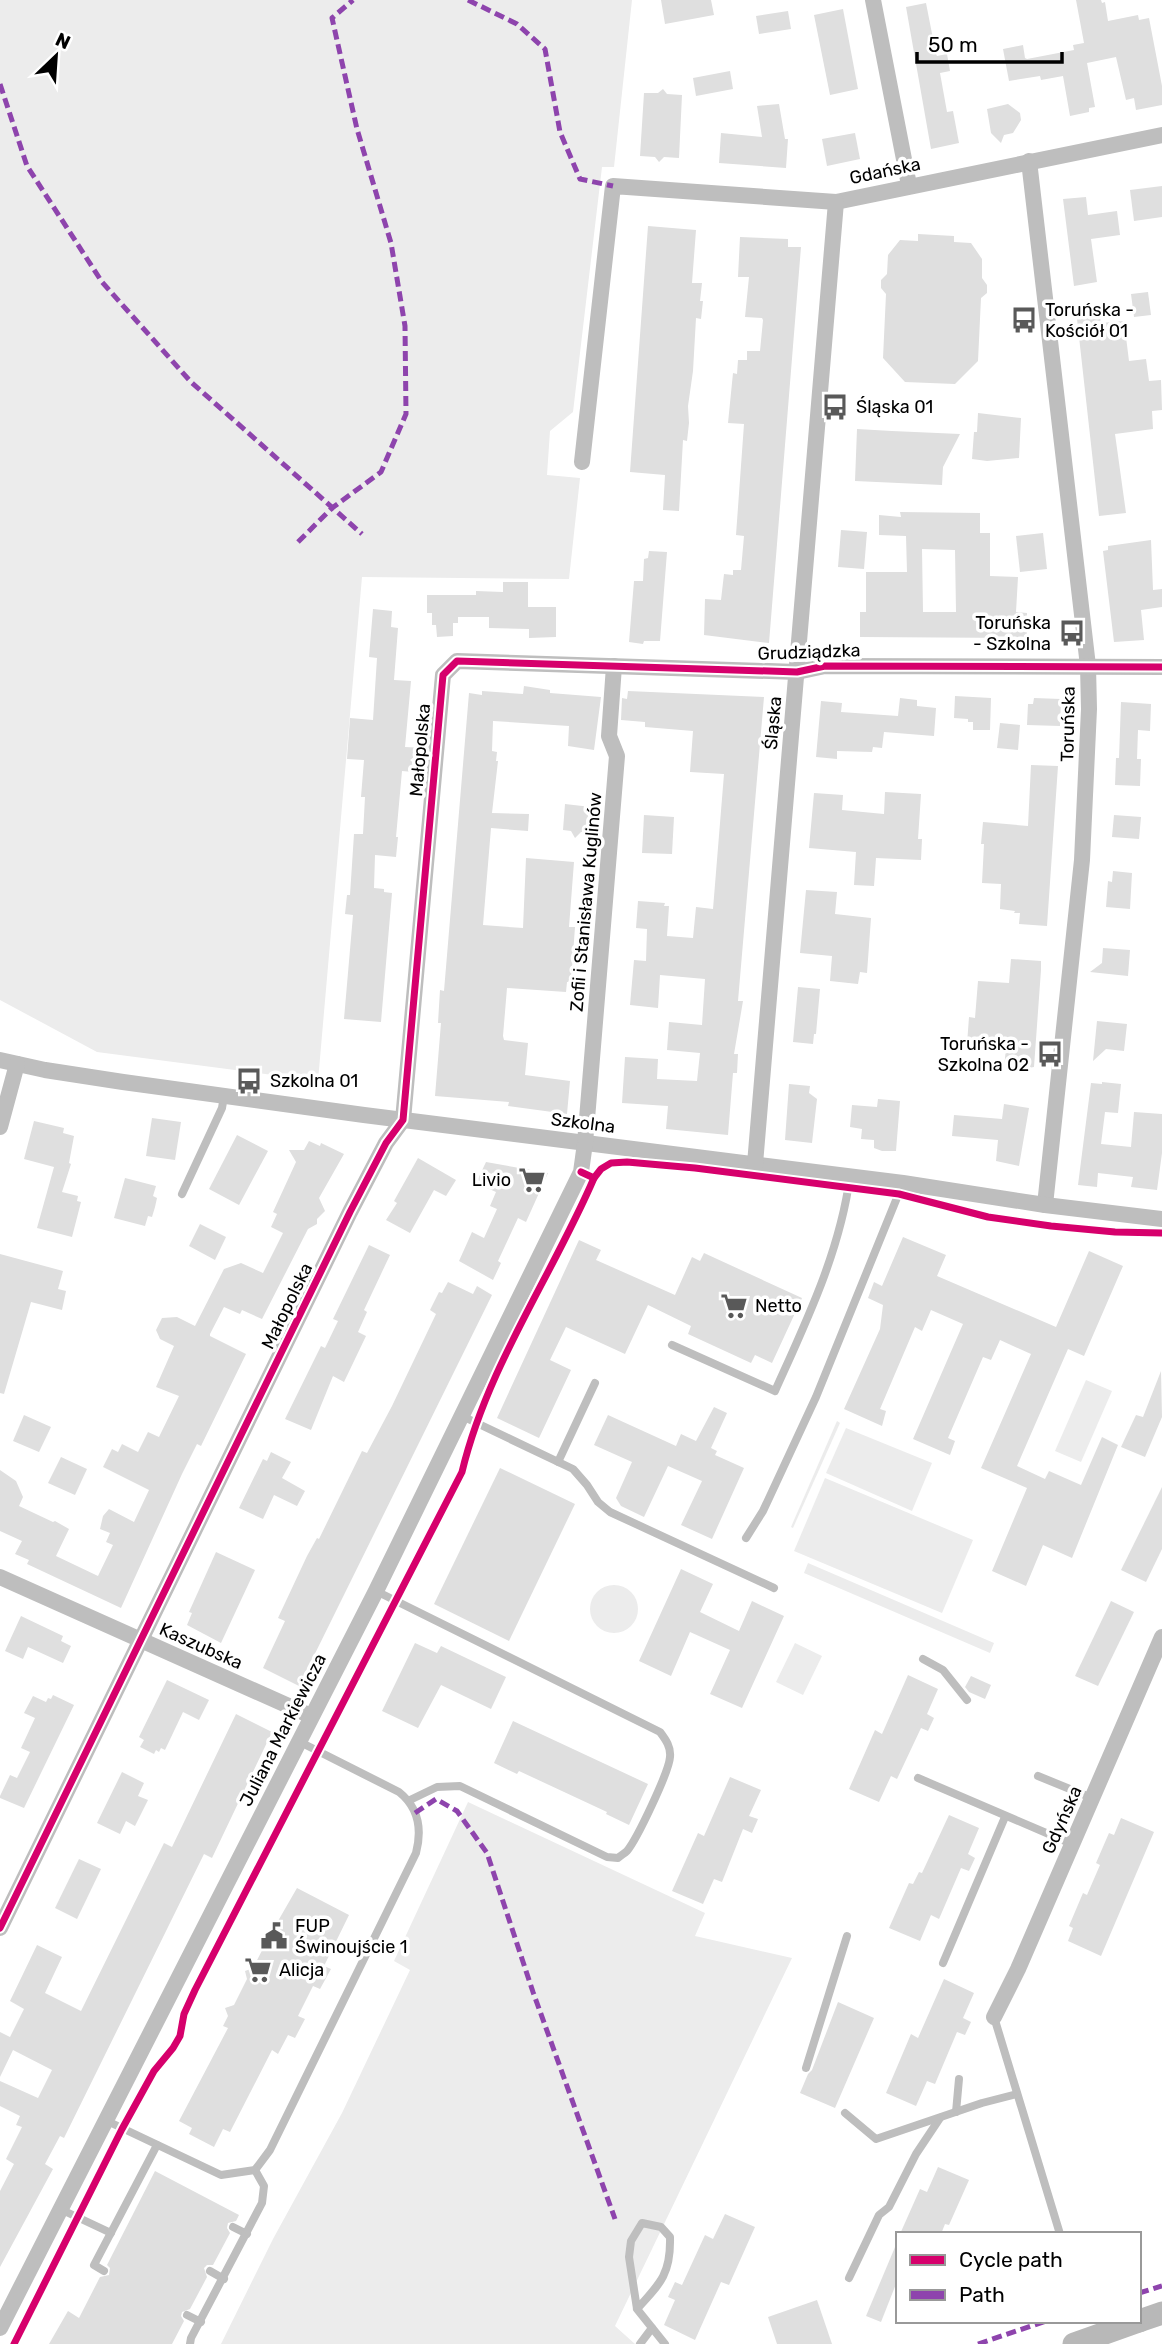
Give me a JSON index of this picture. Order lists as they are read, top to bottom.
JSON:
{
  "streets": {
    "street": [
      "Gdańska",
      "Grudziądzka",
      "Śląska",
      "Toruńska",
      "Małopolska",
      "Zofii i Stanisława Kuglinów",
      "Szkolna",
      "Kaszubska",
      "Juliana Markiewicza",
      "Gdyńska"
    ]
  },
  "crossings": [
    ["Gdańska", "Śląska"],
    ["Gdańska", "Toruńska"],
    ["Grudziądzka", "Śląska"],
    ["Grudziądzka", "Toruńska"],
    ["Grudziądzka", "Małopolska"],
    ["Grudziądzka", "Zofii i Stanisława Kuglinów"],
    ["Śląska", "Szkolna"],
    ["Toruńska", "Szkolna"],
    ["Małopolska", "Szkolna"],
    ["Małopolska", "Kaszubska"],
    ["Zofii i Stanisława Kuglinów", "Szkolna"],
    ["Zofii i Stanisława Kuglinów", "Juliana Markiewicza"],
    ["Szkolna", "Juliana Markiewicza"],
    ["Kaszubska", "Juliana Markiewicza"]
  ],
  "places": {
    "bus stop": [
      "Toruńska - Kościół 01",
      "Śląska 01",
      "Toruńska - Szkolna",
      "Toruńska - Szkolna 02",
      "Szkolna 01"
    ],
    "supermarket": ["Livio", "Netto", "Alicja"],
    "public building": ["FUP Świnoujście 1"]
  },
  "legend": ["Cycle path", "Path"],
  "scale_bar": "50 m",
  "north": "top right"
}
